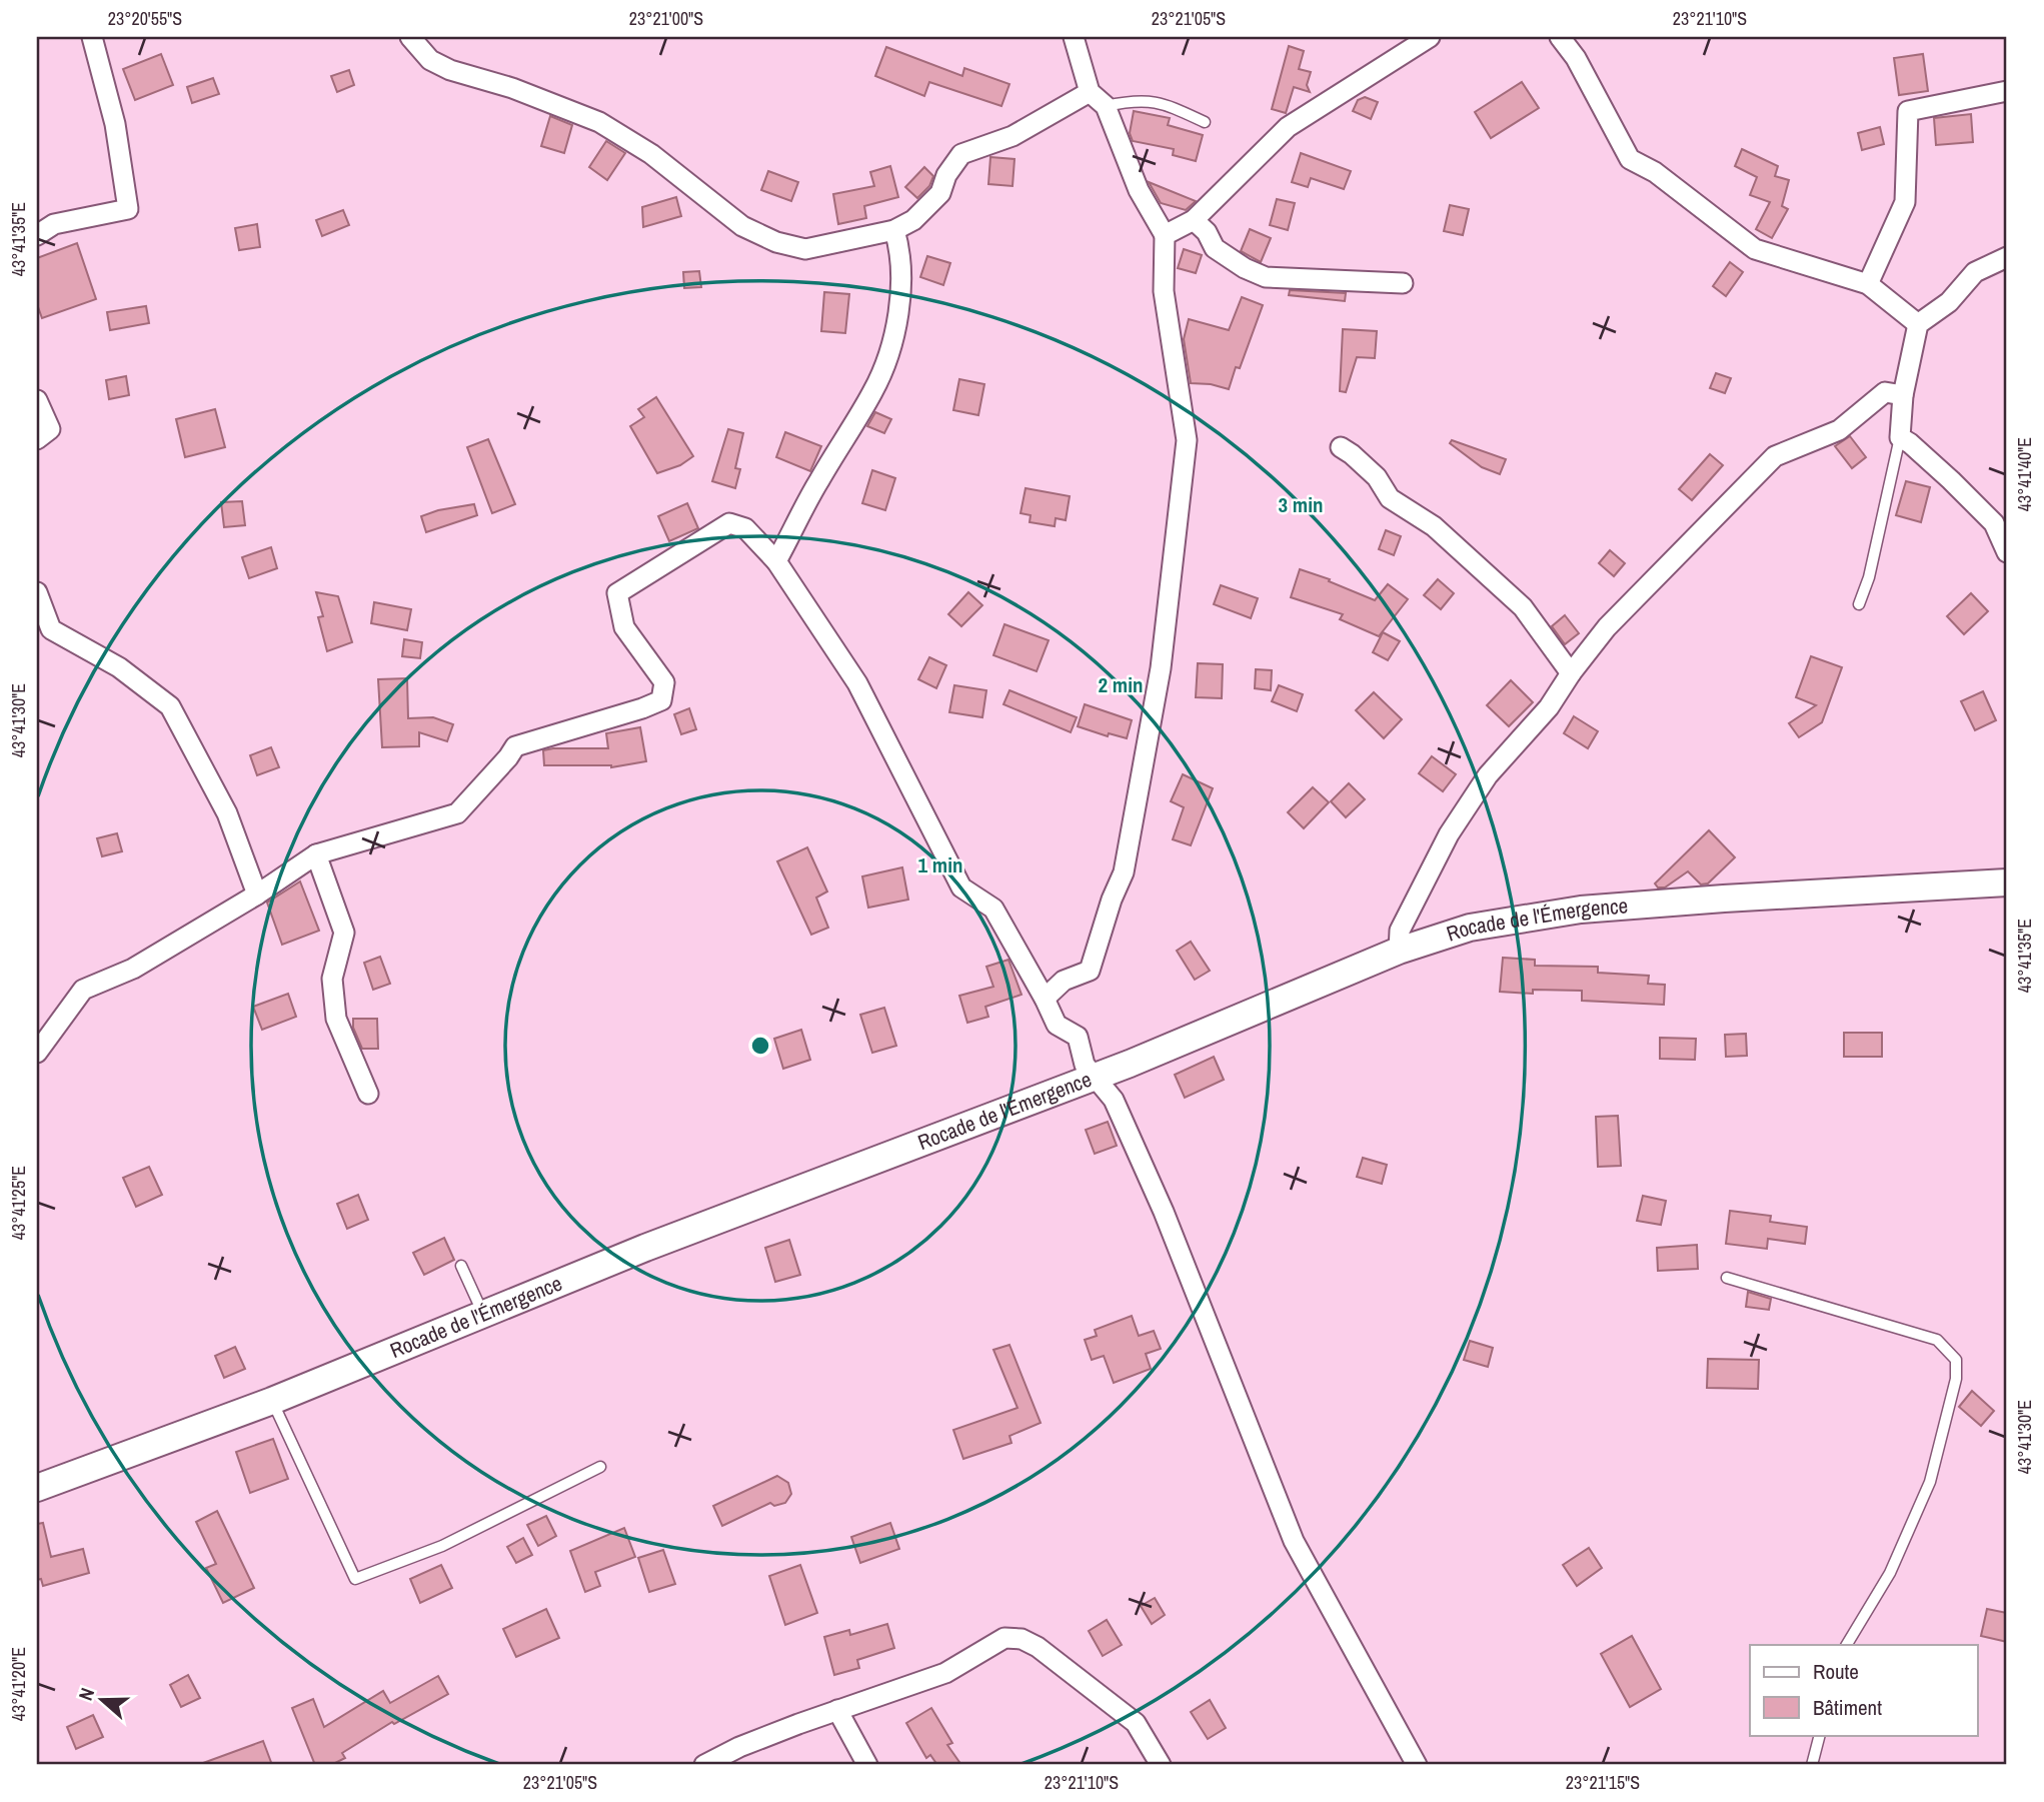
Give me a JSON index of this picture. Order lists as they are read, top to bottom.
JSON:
{
  "streets": {
    "street": ["Rocade de l'Émergence"]
  },
  "legend": ["Route", "Bâtiment"],
  "north": "left",
  "coordinates": [
    "23°20'55\"S",
    "23°21'00\"S",
    "23°21'05\"S",
    "23°21'10\"S",
    "43°41'35\"E",
    "43°41'40\"E",
    "43°41'30\"E",
    "43°41'25\"E",
    "43°41'20\"E",
    "23°21'15\"S"
  ],
  "rings": ["3 min", "2 min", "1 min"]
}
